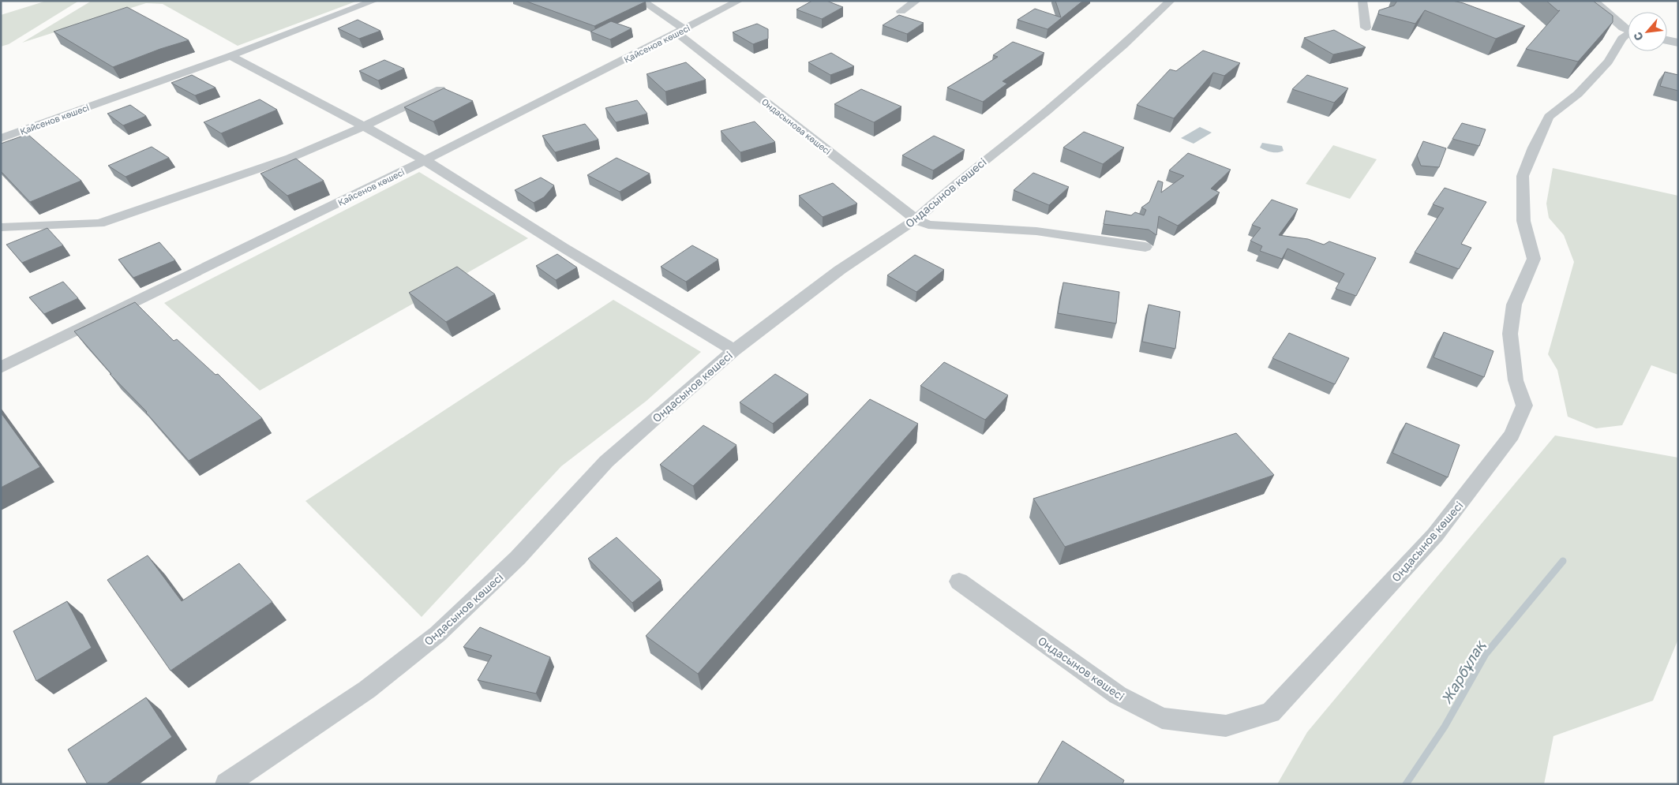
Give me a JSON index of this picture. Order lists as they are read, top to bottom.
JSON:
{
  "streets": {
    "street": [
      "Қайсенов көшесі",
      "Ондасынова көшесі",
      "Ондасынов көшесі",
      "Оңдасынов көшесі"
    ]
  },
  "crossings": [
    ["Қайсенов көшесі", "Ондасынова көшесі"],
    ["Ондасынова көшесі", "Ондасынов көшесі"]
  ],
  "water": ["Жарбұлақ"],
  "north": "bottom left"
}
